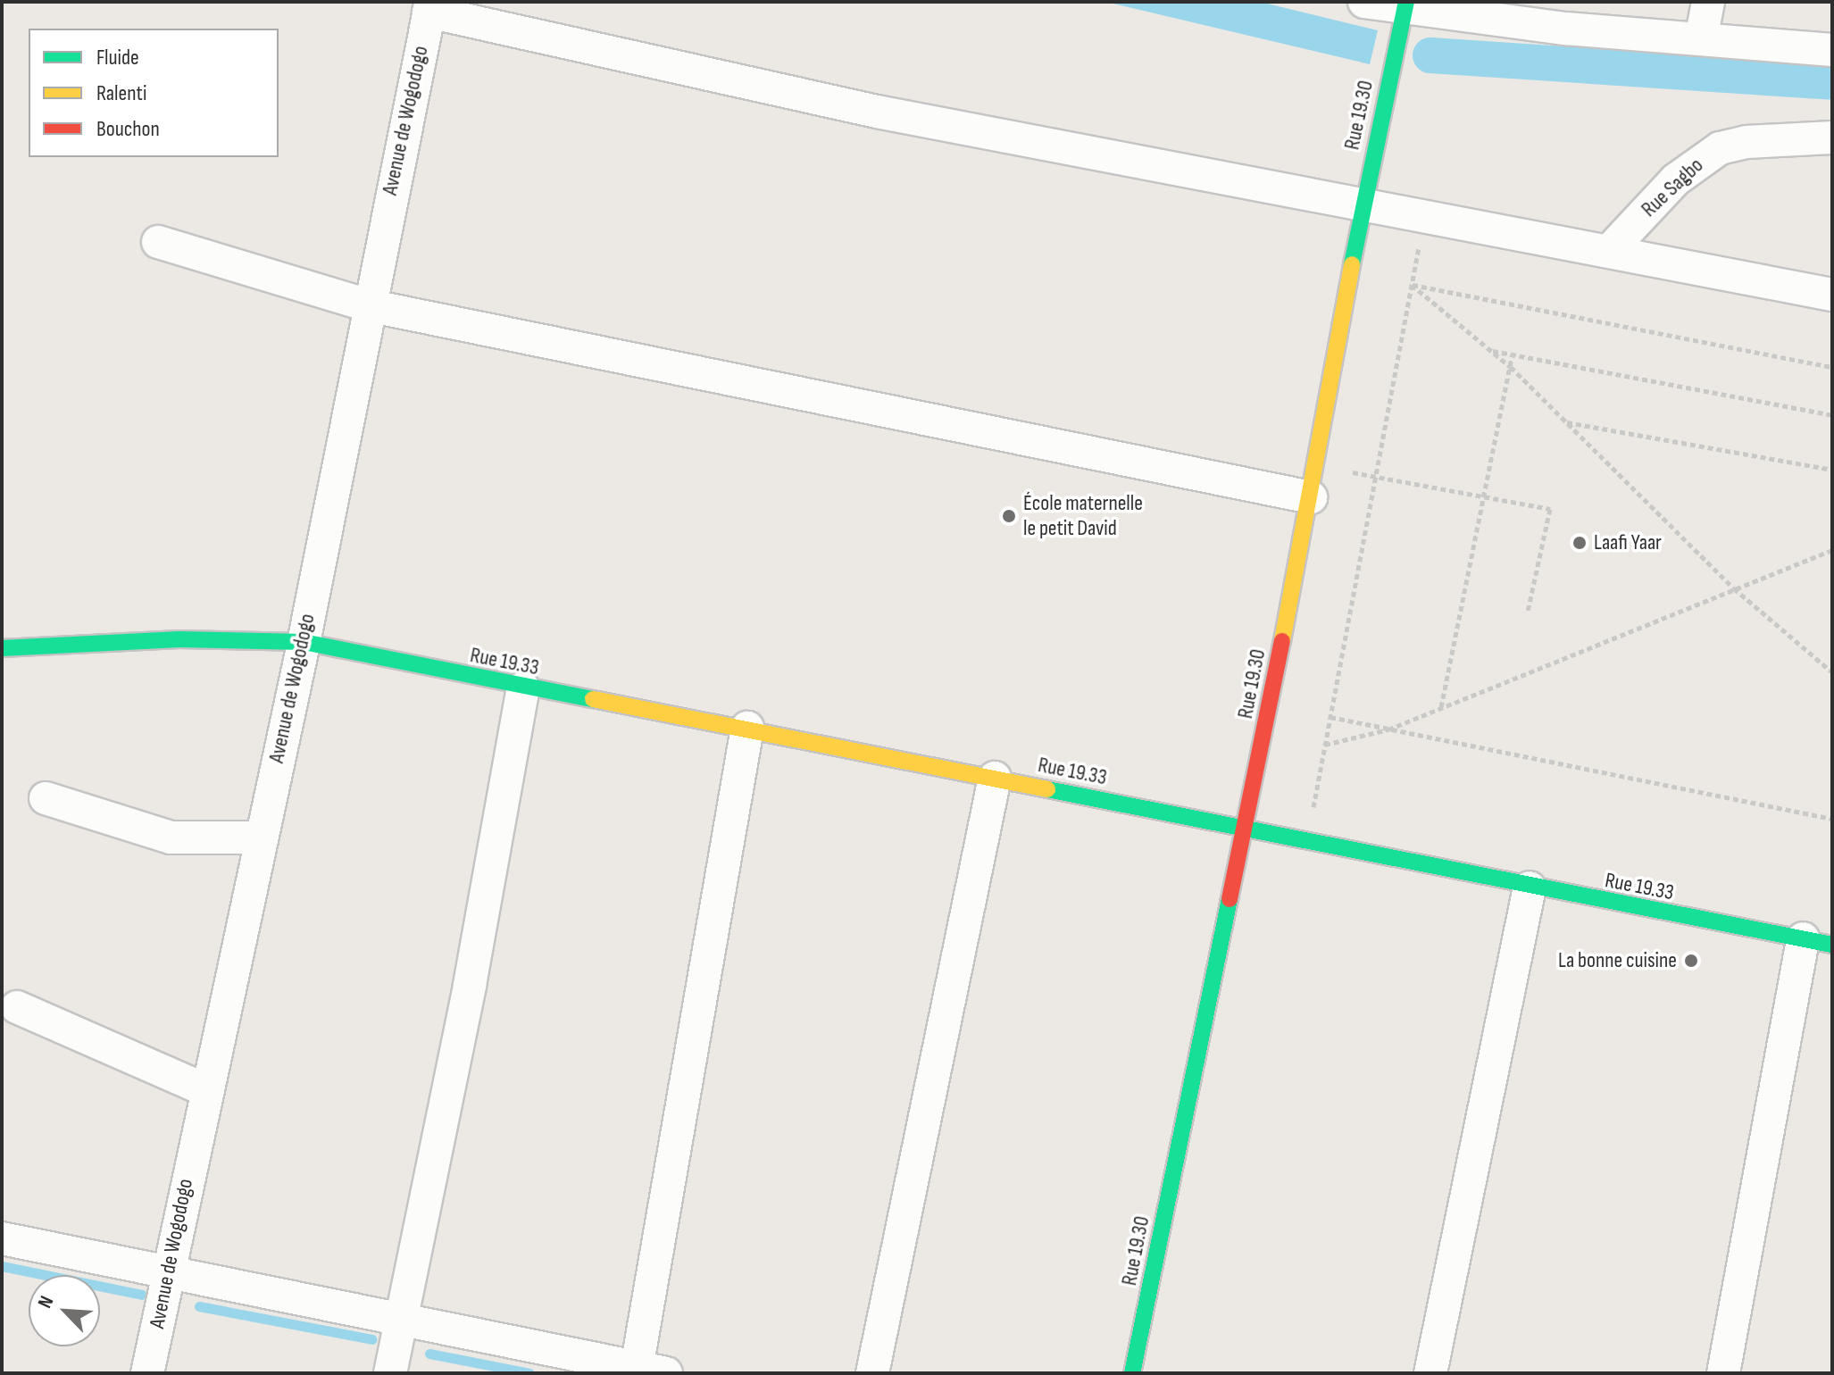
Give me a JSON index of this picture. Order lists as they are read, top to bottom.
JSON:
{
  "streets": {
    "street": [
      "Rue 19.30",
      "Avenue de Wogodogo",
      "Rue Sagbo",
      "Rue 19.33"
    ]
  },
  "crossings": [
    ["Rue 19.30", "Rue 19.33"],
    ["Avenue de Wogodogo", "Rue 19.33"]
  ],
  "places": ["École maternelle le petit David", "Laafi Yaar", "La bonne cuisine"],
  "legend": ["Fluide", "Ralenti", "Bouchon"],
  "north": "top left"
}
